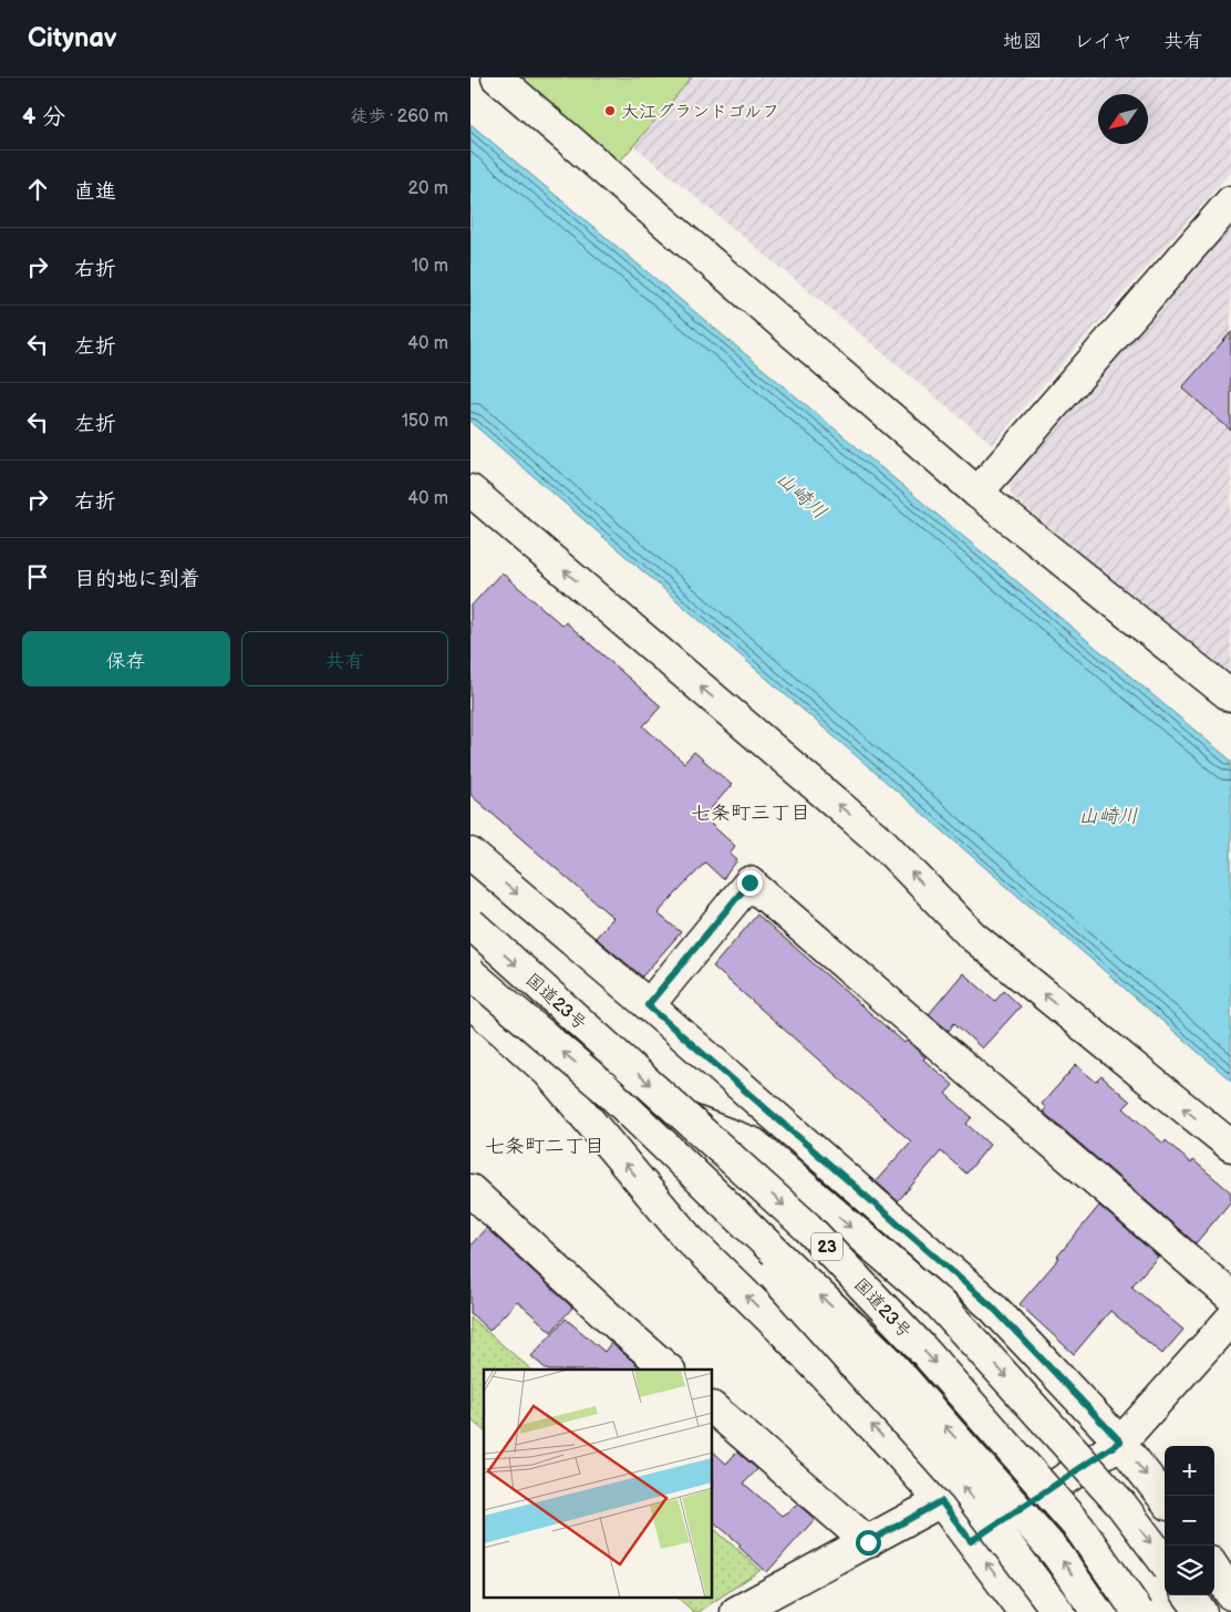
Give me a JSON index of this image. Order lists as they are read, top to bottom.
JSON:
{
  "streets": {
    "main road": ["国道23号", "23"]
  },
  "districts": ["七条町三丁目", "七条町二丁目"],
  "water": ["山崎川"],
  "places": ["大江グランドゴルフ"],
  "north": "bottom left",
  "page": {
    "header": "Citynav",
    "nav": ["地図", "レイヤ", "共有"],
    "heading": ["4 分", "徒歩 · 260 m"],
    "list": [
      ["直進", "20 m"],
      ["右折", "10 m"],
      ["左折", "40 m"],
      ["左折", "150 m"],
      ["右折", "40 m"],
      "目的地に到着"
    ],
    "buttons": ["保存", "共有"],
    "map_buttons": ["+", "−"]
  }
}
